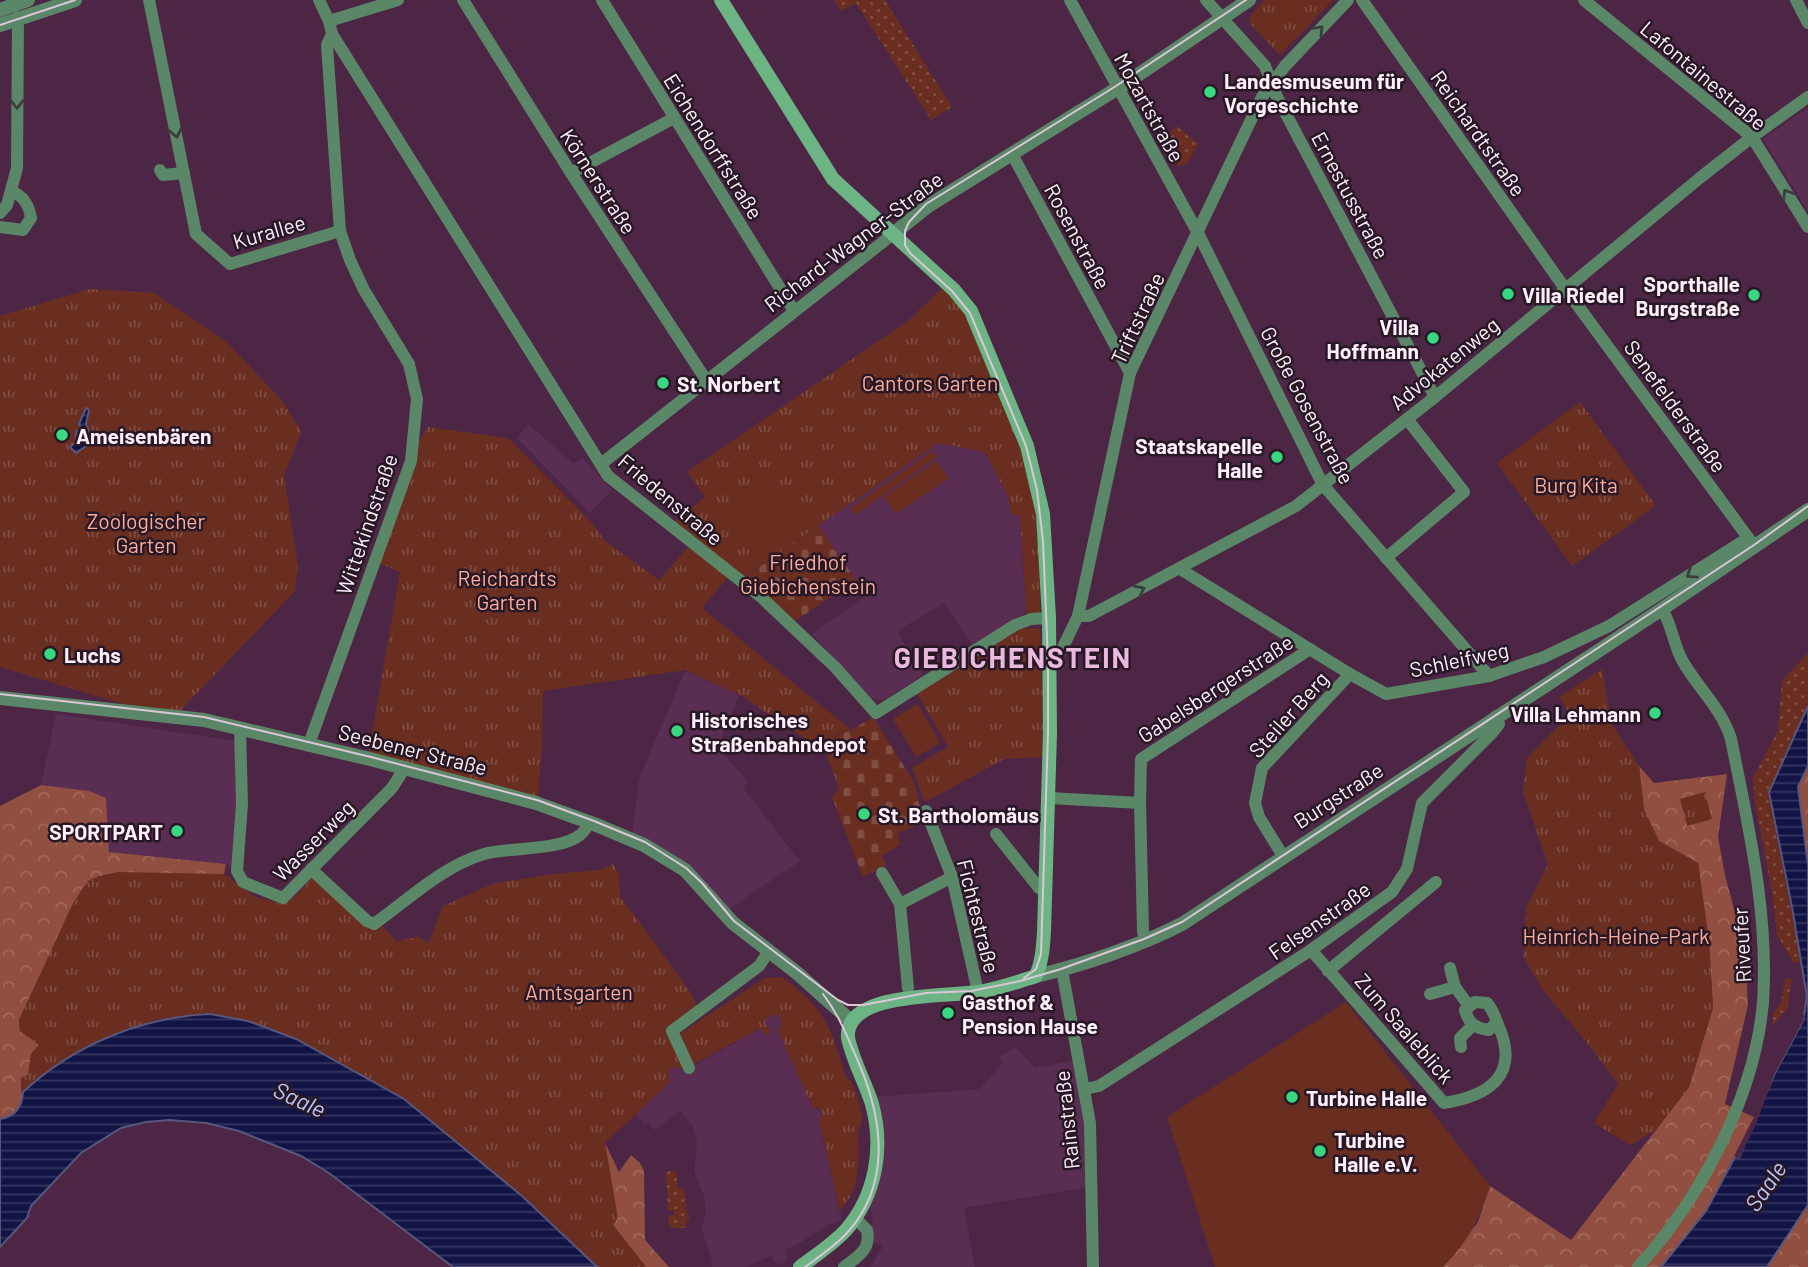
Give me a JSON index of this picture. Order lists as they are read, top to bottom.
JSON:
{
  "streets": {
    "main road": ["Burgstraße"],
    "street": [
      "Lafontainestraße",
      "Mozartstraße",
      "Reichardtstraße",
      "Eichendorffstraße",
      "Körnerstraße",
      "Ernestusstraße",
      "Kurallee",
      "Rosenstraße",
      "Richard-Wagner-Straße",
      "Triftstraße",
      "Advokatenweg",
      "Große Gosenstraße",
      "Senefelderstraße",
      "Friedenstraße",
      "Wittekindstraße",
      "Schleifweg",
      "Gabelsbergerstraße",
      "Steiler Berg",
      "Seebener Straße",
      "Wasserweg",
      "Fichtestraße",
      "Felsenstraße",
      "Riveufer",
      "Zum Saaleblick",
      "Rainstraße"
    ]
  },
  "crossings": [
    ["Lafontainestraße", "Advokatenweg"],
    ["Mozartstraße", "Richard-Wagner-Straße"],
    ["Mozartstraße", "Triftstraße"],
    ["Mozartstraße", "Große Gosenstraße"],
    ["Reichardtstraße", "Advokatenweg"],
    ["Reichardtstraße", "Senefelderstraße"],
    ["Eichendorffstraße", "Richard-Wagner-Straße"],
    ["Körnerstraße", "Richard-Wagner-Straße"],
    ["Ernestusstraße", "Richard-Wagner-Straße"],
    ["Ernestusstraße", "Triftstraße"],
    ["Ernestusstraße", "Advokatenweg"],
    ["Kurallee", "Wittekindstraße"],
    ["Rosenstraße", "Richard-Wagner-Straße"],
    ["Rosenstraße", "Triftstraße"],
    ["Richard-Wagner-Straße", "Friedenstraße"],
    ["Triftstraße", "Advokatenweg"],
    ["Triftstraße", "Große Gosenstraße"],
    ["Advokatenweg", "Große Gosenstraße"],
    ["Advokatenweg", "Senefelderstraße"],
    ["Advokatenweg", "Schleifweg"],
    ["Große Gosenstraße", "Schleifweg"],
    ["Senefelderstraße", "Schleifweg"],
    ["Senefelderstraße", "Burgstraße"],
    ["Friedenstraße", "Wittekindstraße"],
    ["Wittekindstraße", "Seebener Straße"],
    ["Schleifweg", "Gabelsbergerstraße"],
    ["Schleifweg", "Steiler Berg"],
    ["Schleifweg", "Burgstraße"],
    ["Gabelsbergerstraße", "Burgstraße"],
    ["Steiler Berg", "Burgstraße"],
    ["Seebener Straße", "Burgstraße"],
    ["Seebener Straße", "Wasserweg"],
    ["Burgstraße", "Fichtestraße"],
    ["Burgstraße", "Felsenstraße"],
    ["Burgstraße", "Riveufer"],
    ["Burgstraße", "Rainstraße"],
    ["Felsenstraße", "Zum Saaleblick"],
    ["Felsenstraße", "Rainstraße"]
  ],
  "one_way": ["Kurallee", "Schleifweg"],
  "districts": ["GIEBICHENSTEIN"],
  "water": ["Saale"],
  "parks": [
    "Cantors Garten",
    "Burg Kita",
    "Zoologischer Garten",
    "Friedhof Giebichenstein",
    "Reichardts Garten",
    "Heinrich-Heine-Park",
    "Amtsgarten"
  ],
  "places": [
    "Landesmuseum für Vorgeschichte",
    "Villa Riedel",
    "Sporthalle Burgstraße",
    "Villa Hoffmann",
    "St. Norbert",
    "Ameisenbären",
    "Staatskapelle Halle",
    "Luchs",
    "Villa Lehmann",
    "Historisches Straßenbahndepot",
    "St. Bartholomäus",
    "SPORTPART",
    "Gasthof & Pension Hause",
    "Turbine Halle",
    "Turbine Halle e.V."
  ]
}
